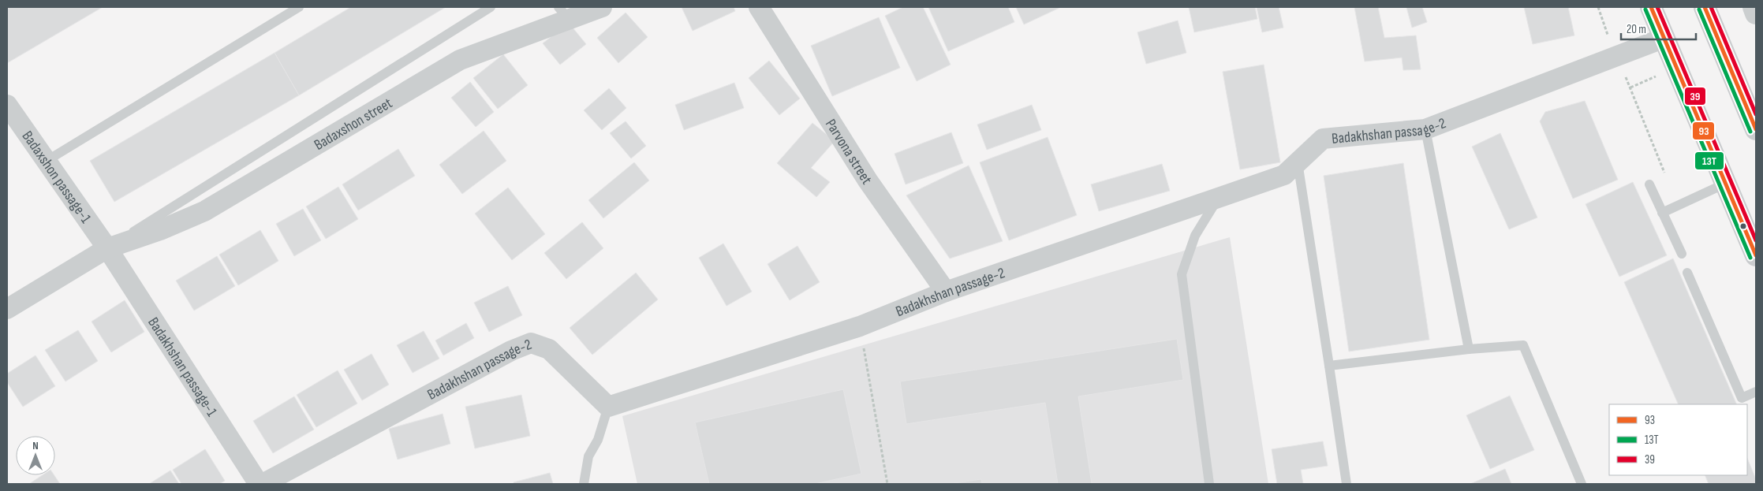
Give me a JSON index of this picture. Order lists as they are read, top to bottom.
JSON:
{
  "streets": {
    "street": [
      "Badaxshon street",
      "Badakhshan passage-2",
      "Parvona street",
      "Badaxshon passage-1",
      "Badakhshan passage-1"
    ]
  },
  "crossings": [
    ["Badaxshon street", "Badaxshon passage-1"],
    ["Badaxshon street", "Badakhshan passage-1"],
    ["Badakhshan passage-2", "Parvona street"],
    ["Badaxshon passage-1", "Badakhshan passage-1"]
  ],
  "lines": ["transit line 93", "transit line 39", "transit line 13Т"],
  "legend": ["93", "13Т", "39"],
  "scale_bar": "20 m",
  "north": "top"
}
